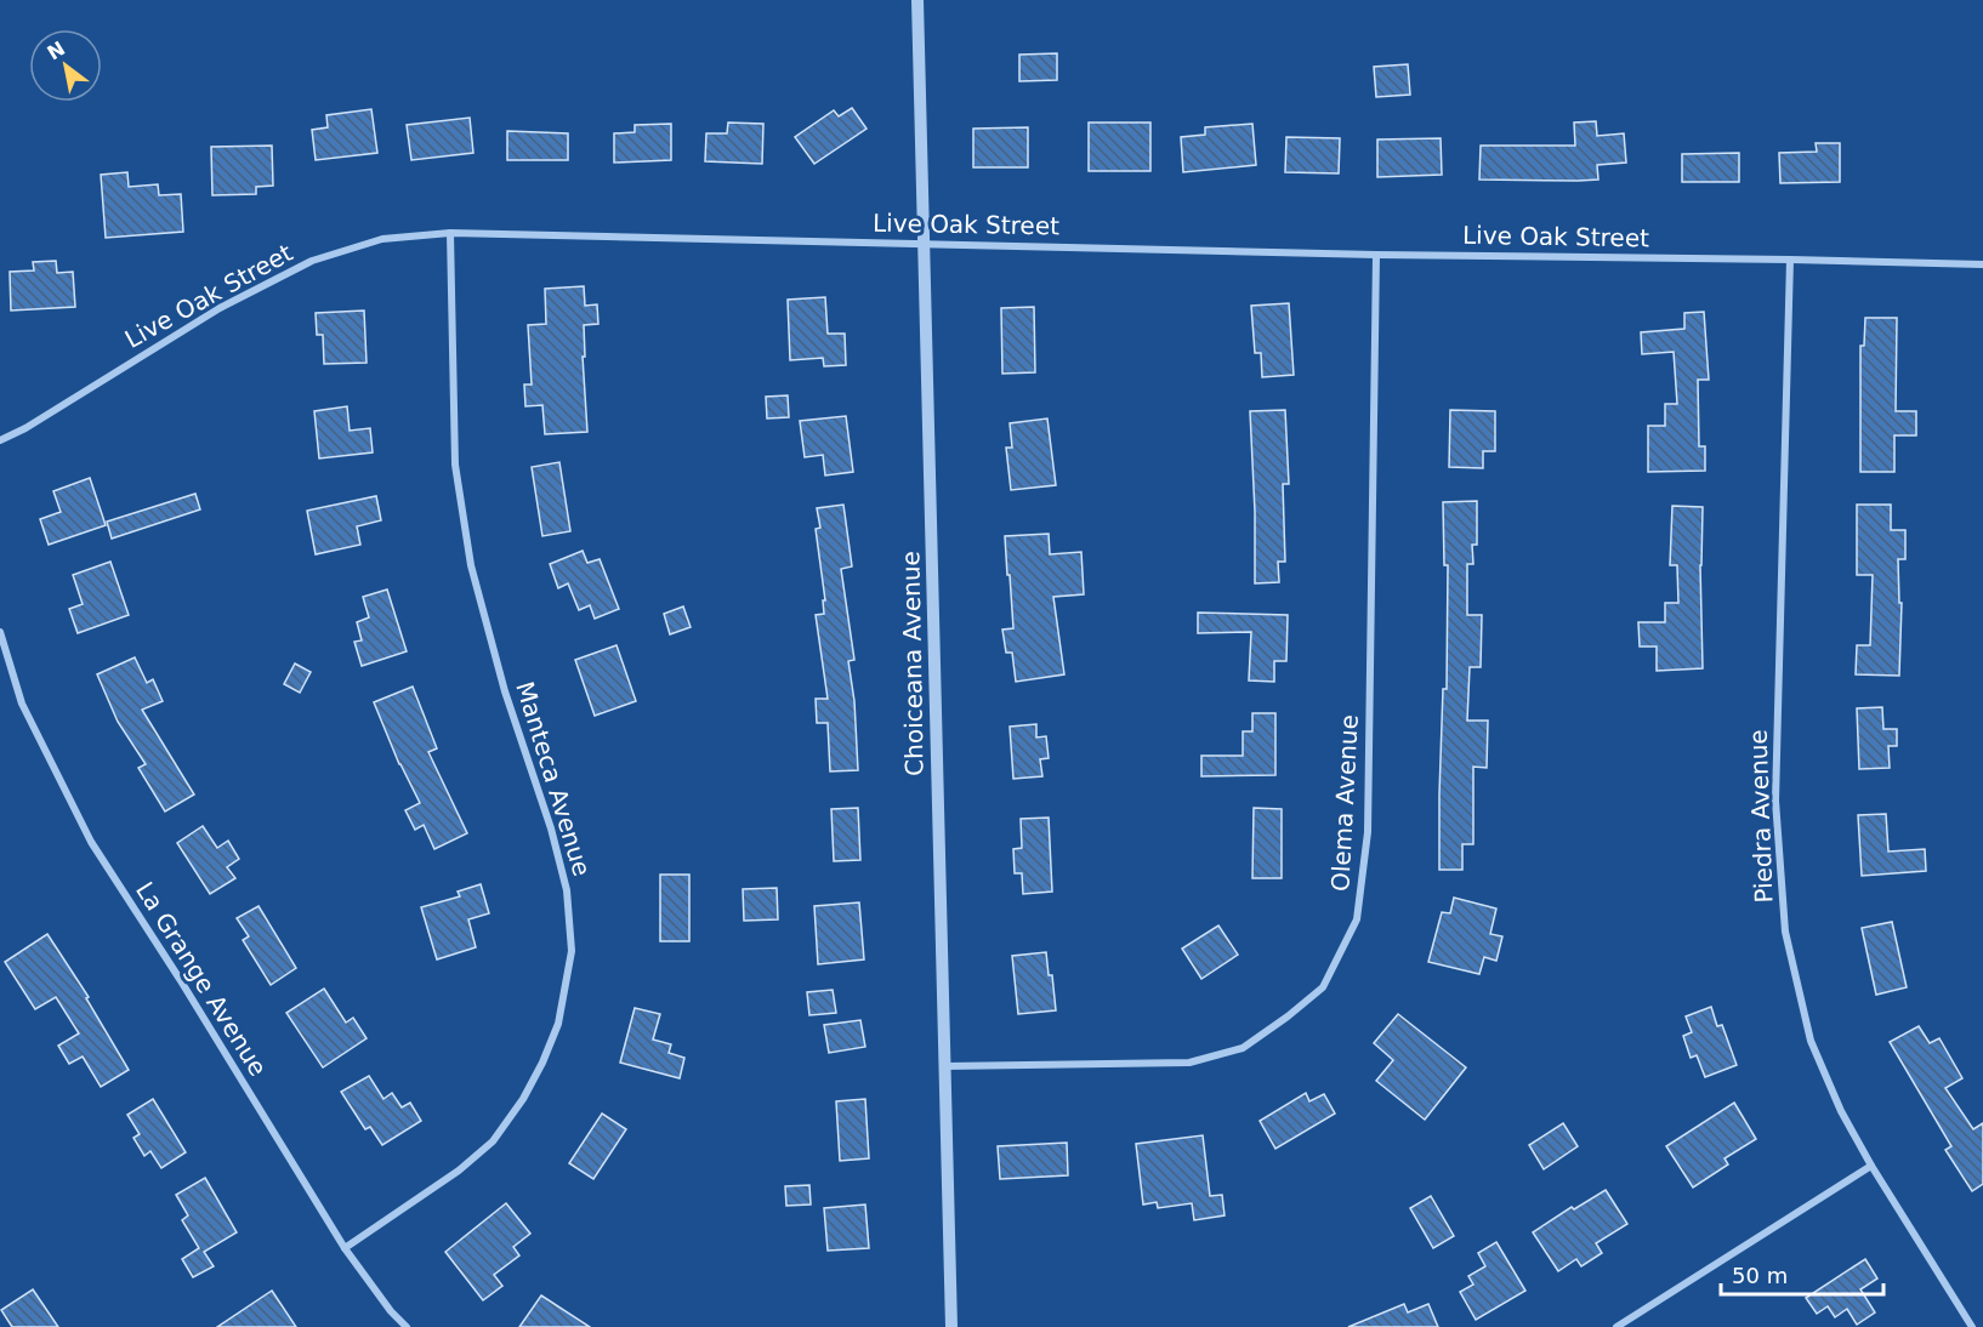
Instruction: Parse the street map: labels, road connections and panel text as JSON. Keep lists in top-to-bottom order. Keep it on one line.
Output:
{"streets":{"street":["Live Oak Street","Choiceana Avenue","Manteca Avenue","Olema Avenue","Piedra Avenue","La Grange Avenue"]},"crossings":[["Live Oak Street","Choiceana Avenue"],["Live Oak Street","Manteca Avenue"],["Live Oak Street","Olema Avenue"],["Live Oak Street","Piedra Avenue"],["Choiceana Avenue","Olema Avenue"],["Manteca Avenue","La Grange Avenue"]],"scale_bar":"50 m","north":"top left"}
